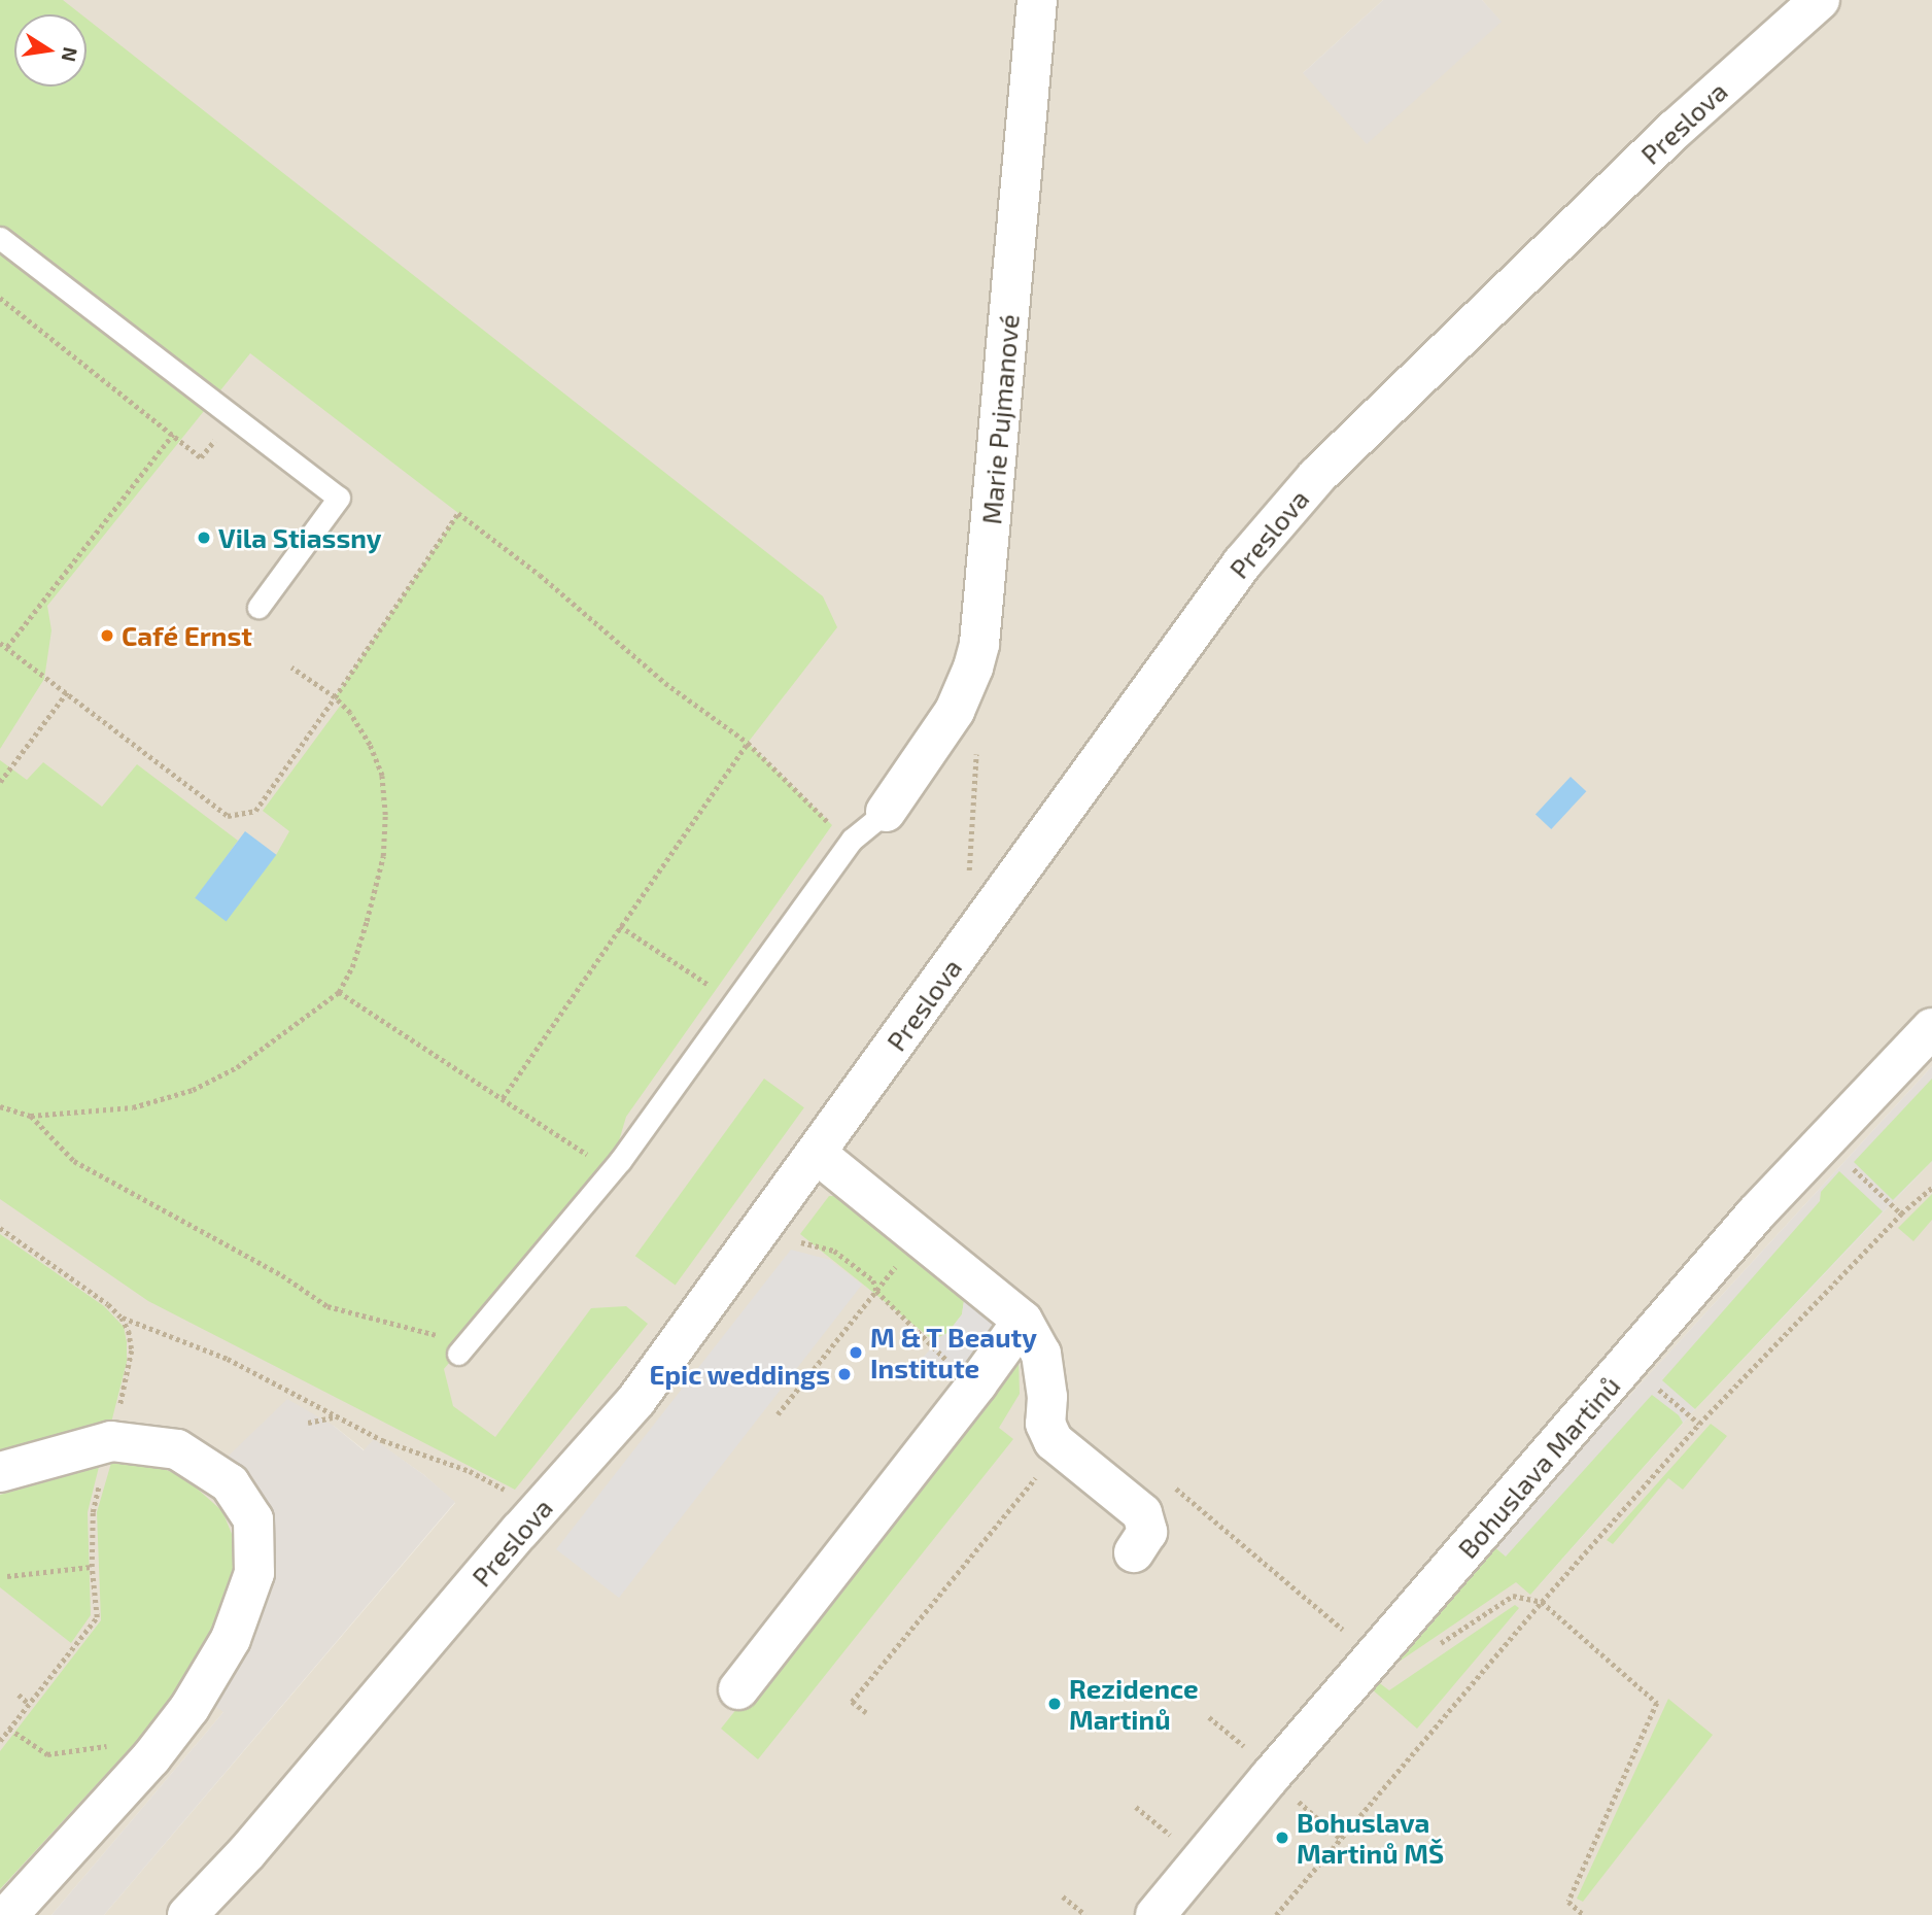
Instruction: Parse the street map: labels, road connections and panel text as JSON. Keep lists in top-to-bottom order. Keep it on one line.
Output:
{"streets":{"street":["Preslova","Marie Pujmanové","Bohuslava Martinů"]},"places":["Vila Stiassny","Café Ernst","M & T Beauty Institute","Epic weddings","Rezidence Martinů","Bohuslava Martinů MŠ"],"north":"right"}
